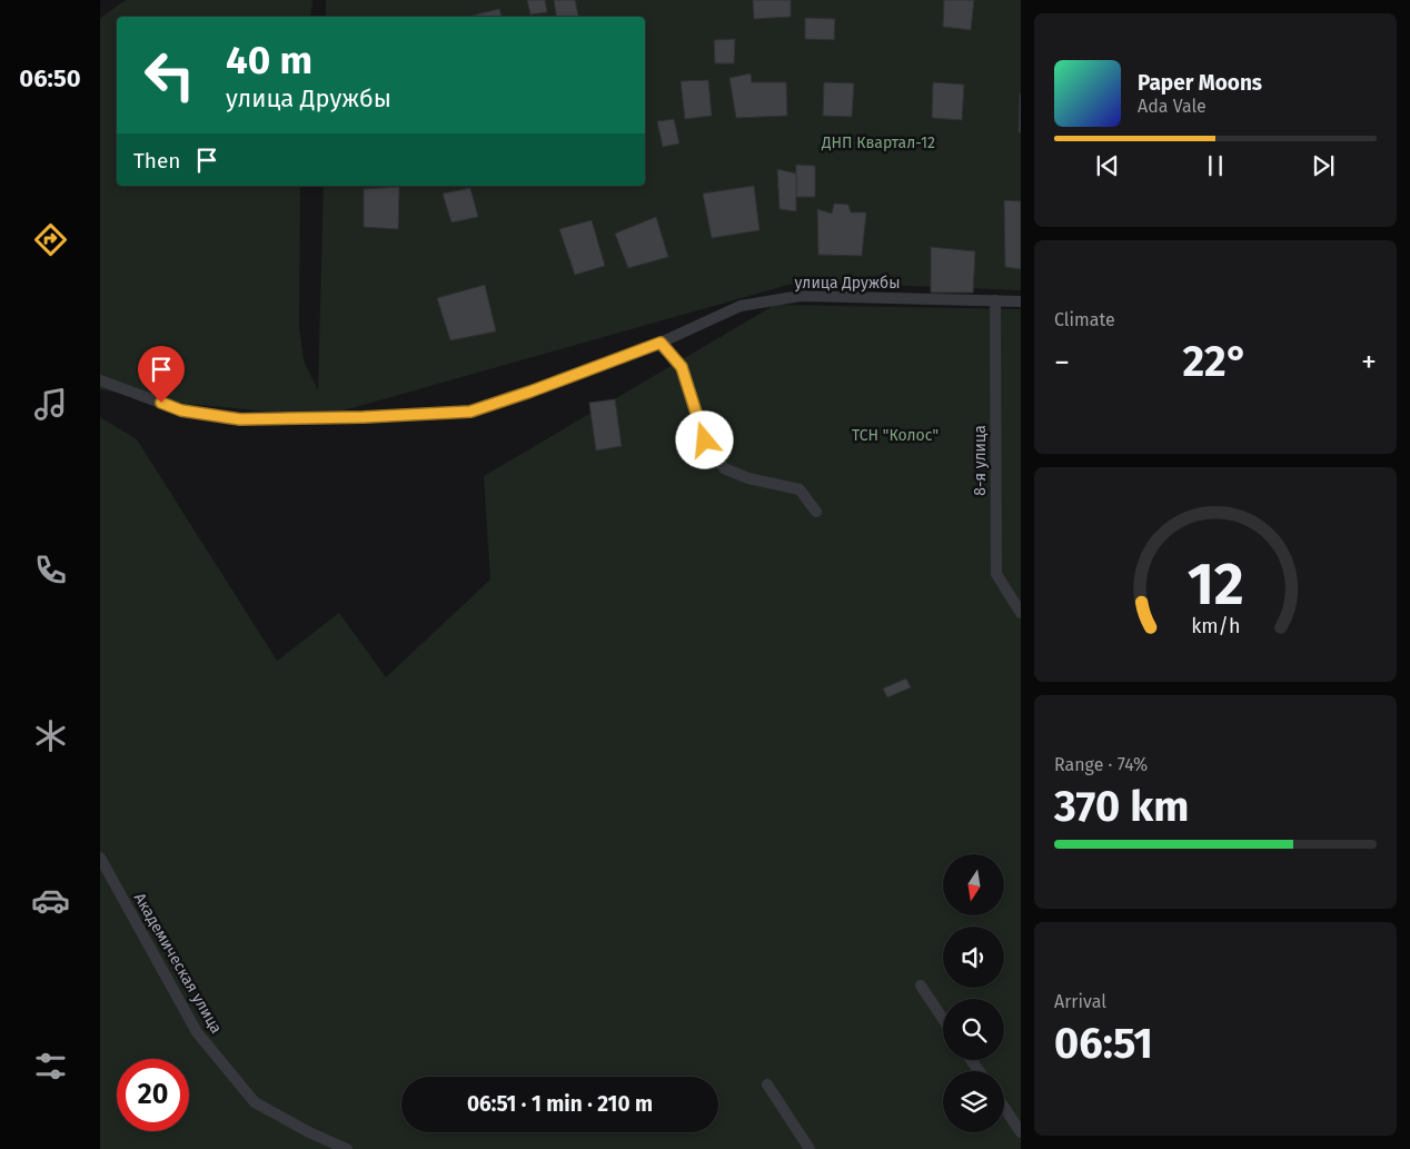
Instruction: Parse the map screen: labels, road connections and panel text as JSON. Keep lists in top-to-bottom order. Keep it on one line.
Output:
{"streets":{"lane":["улица Дружбы","8-я улица","Академическая улица"]},"crossings":[["улица Дружбы","8-я улица"]],"parks":["ДНП Квартал-12","ТСН \"Колос\""],"north":"bottom","page":{"tabs":"06:50","turn":["40 m","улица Дружбы"],"song":["Paper Moons","Ada Vale"],"then":"Then","tile":["Climate",["Range · 74%","370 km"],["Arrival","06:51"]],"heat":["−","22°","+"],"limit":"20","trip":"06:51 · 1 min · 210 m","gauge":["12","km/h"]}}
